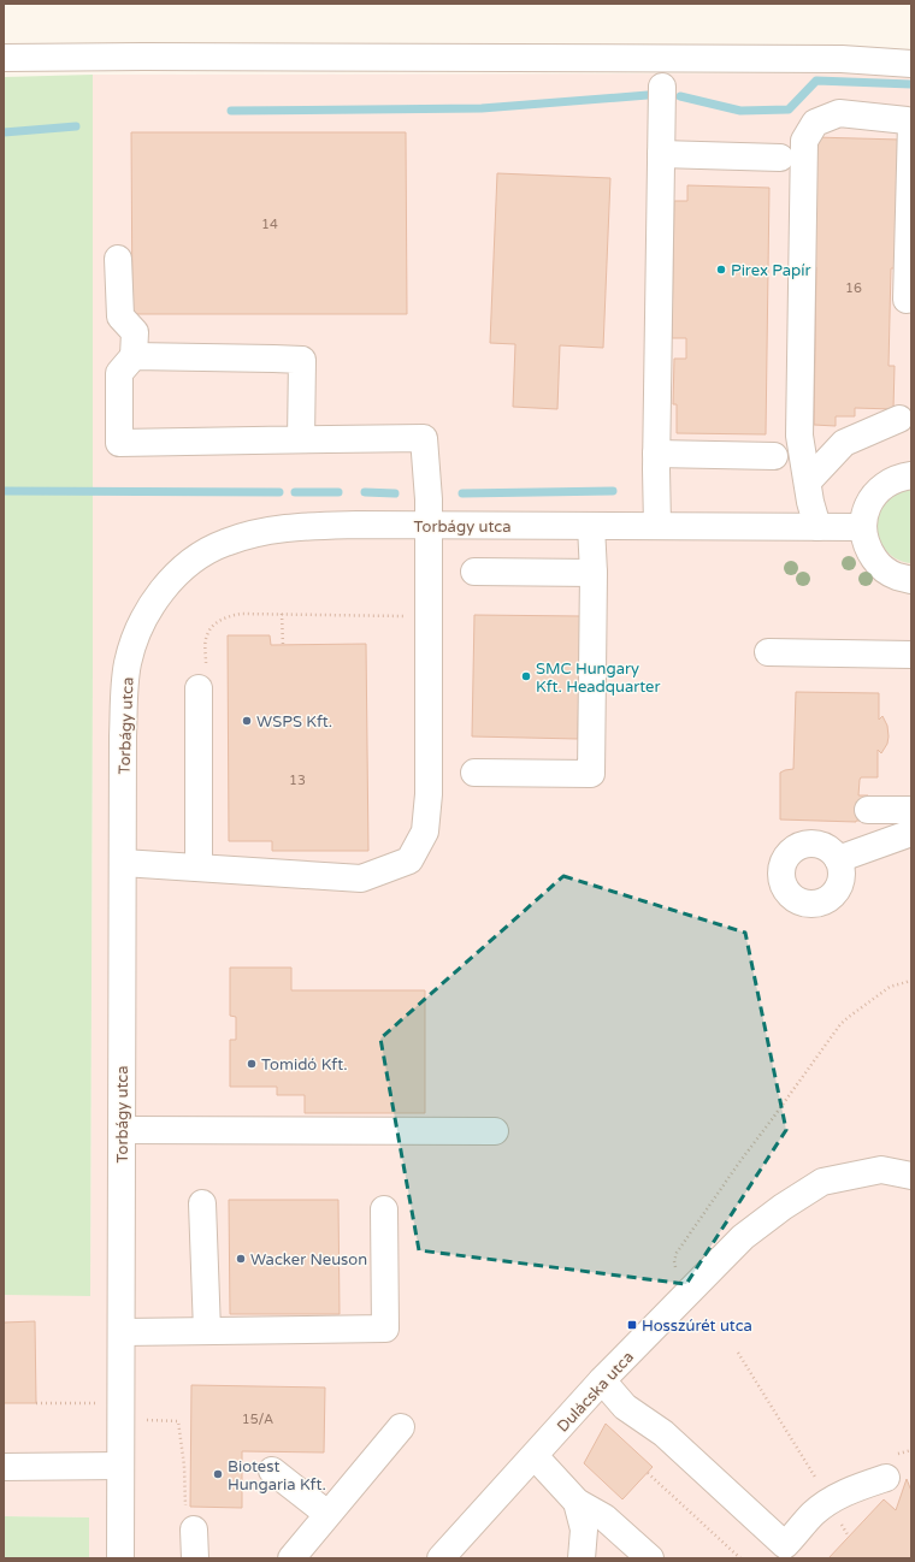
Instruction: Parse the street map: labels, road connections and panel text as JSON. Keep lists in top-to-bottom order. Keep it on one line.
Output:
{"streets":{"street":["Torbágy utca","Dulácska utca"]},"places":{"other":["Pirex Papír","SMC Hungary Kft. Headquarter","WSPS Kft.","Tomidó Kft.","Wacker Neuson","Biotest Hungaria Kft."],"transit":["Hosszúrét utca"]},"house_numbers":["14","16","13","15/A"]}
